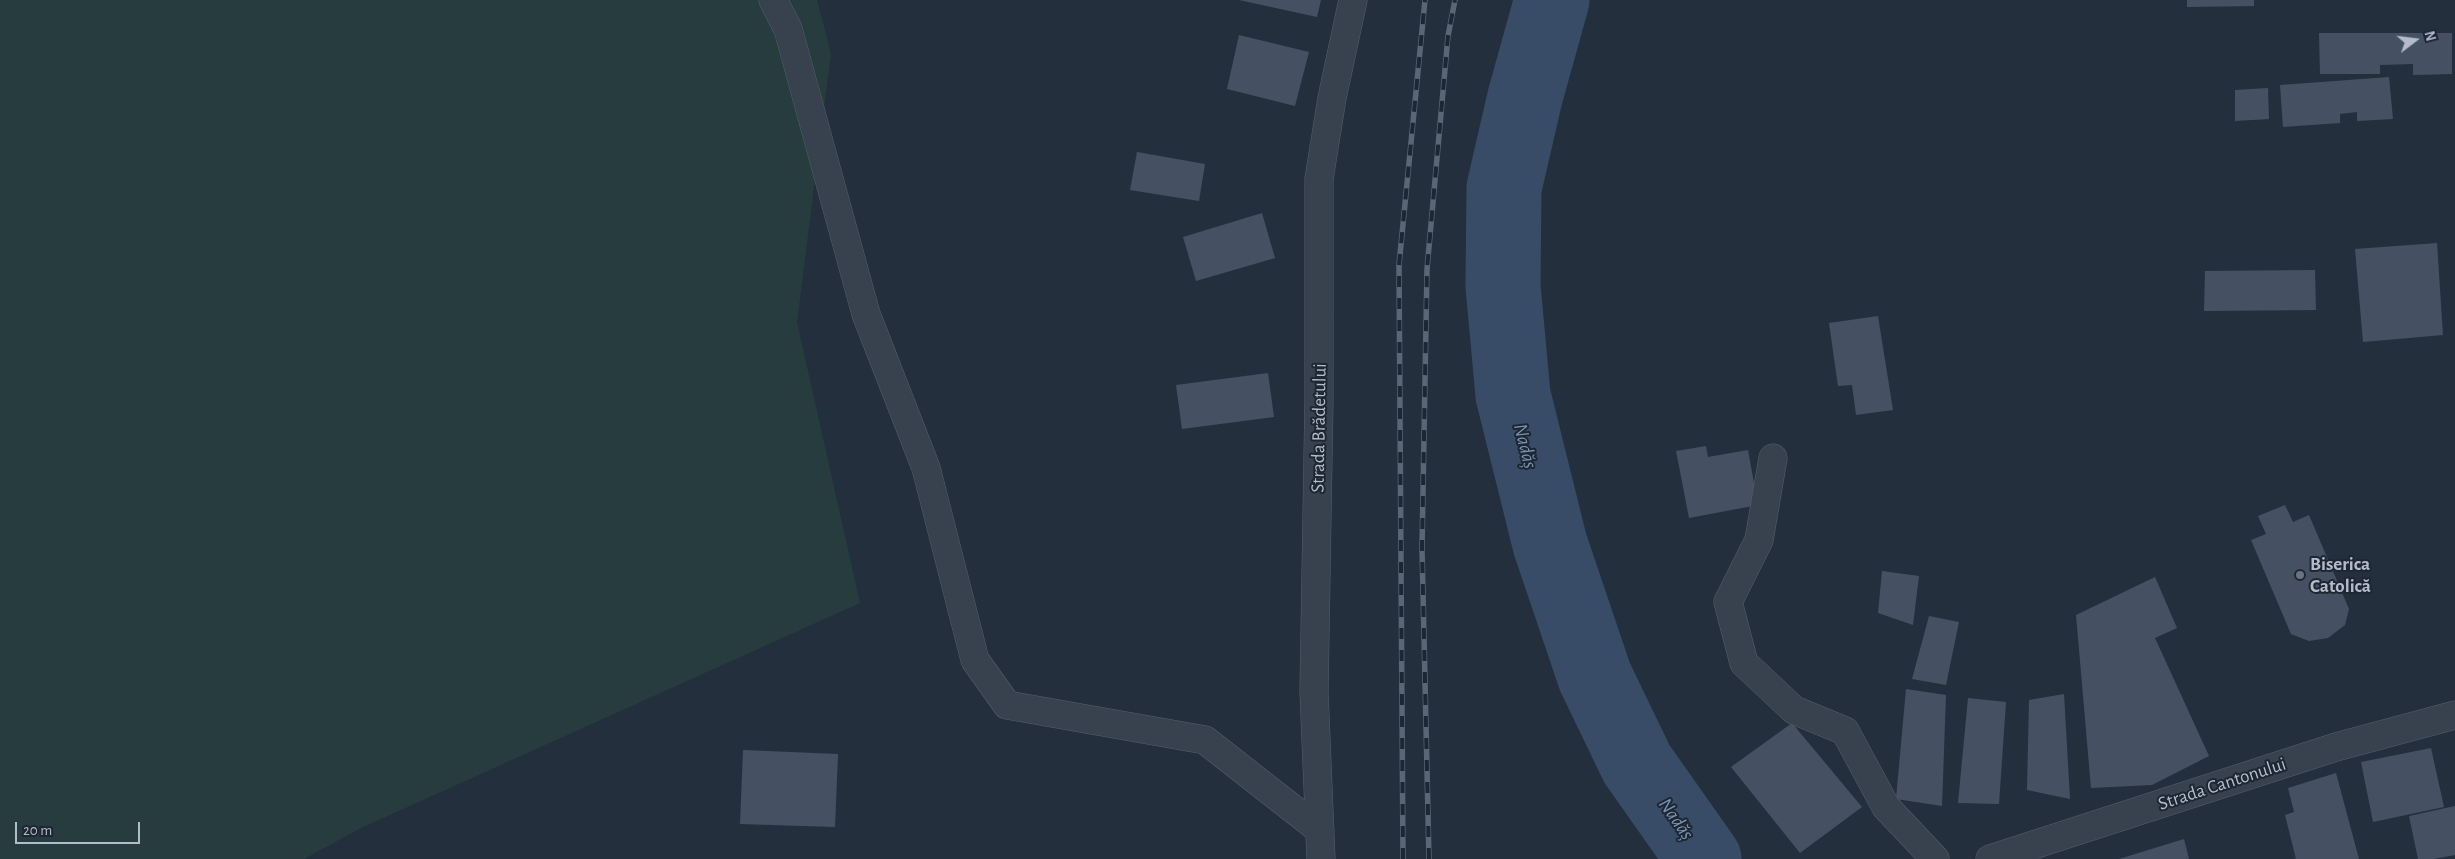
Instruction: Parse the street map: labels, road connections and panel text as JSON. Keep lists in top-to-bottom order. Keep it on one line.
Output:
{"streets":{"street":["Strada Brădetului","Strada Cantonului"]},"water":["Nadăș"],"places":["Biserica Catolică"],"scale_bar":"20 m","north":"right"}
